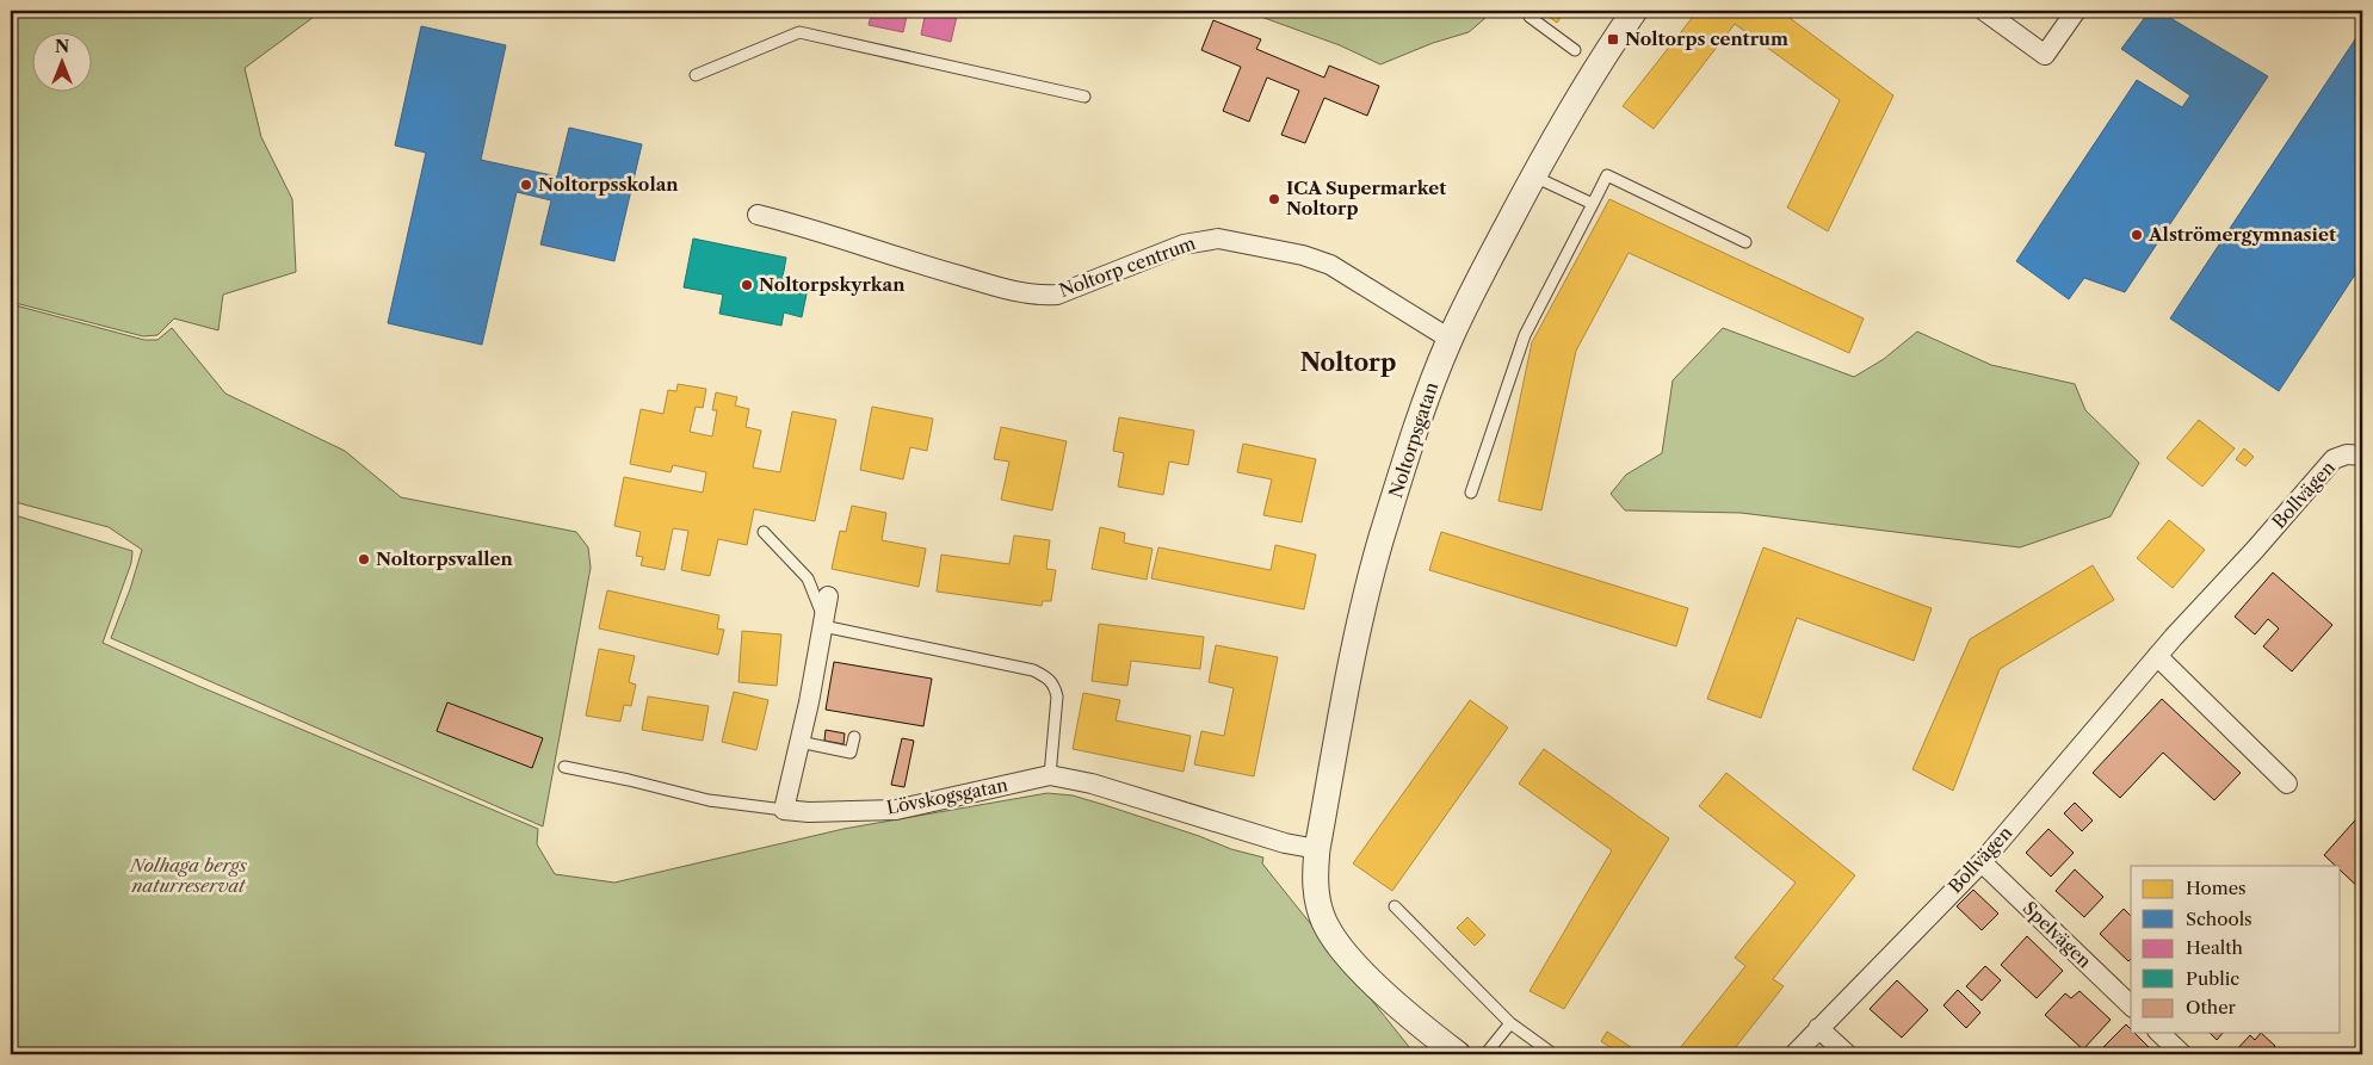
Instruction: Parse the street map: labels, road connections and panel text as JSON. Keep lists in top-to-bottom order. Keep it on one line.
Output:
{"streets":{"street":["Noltorp centrum","Noltorpsgatan","Bollvägen","Lövskogsgatan","Spelvägen"]},"crossings":[["Noltorp centrum","Noltorpsgatan"],["Noltorpsgatan","Lövskogsgatan"],["Bollvägen","Spelvägen"]],"districts":["Noltorp"],"parks":["Nolhaga bergs naturreservat"],"places":{"transit":["Noltorps centrum"],"other":["Noltorpsskolan","ICA Supermarket Noltorp","Alströmergymnasiet","Noltorpskyrkan","Noltorpsvallen"]},"legend":["Homes","Schools","Health","Public","Other"],"north":"top"}
